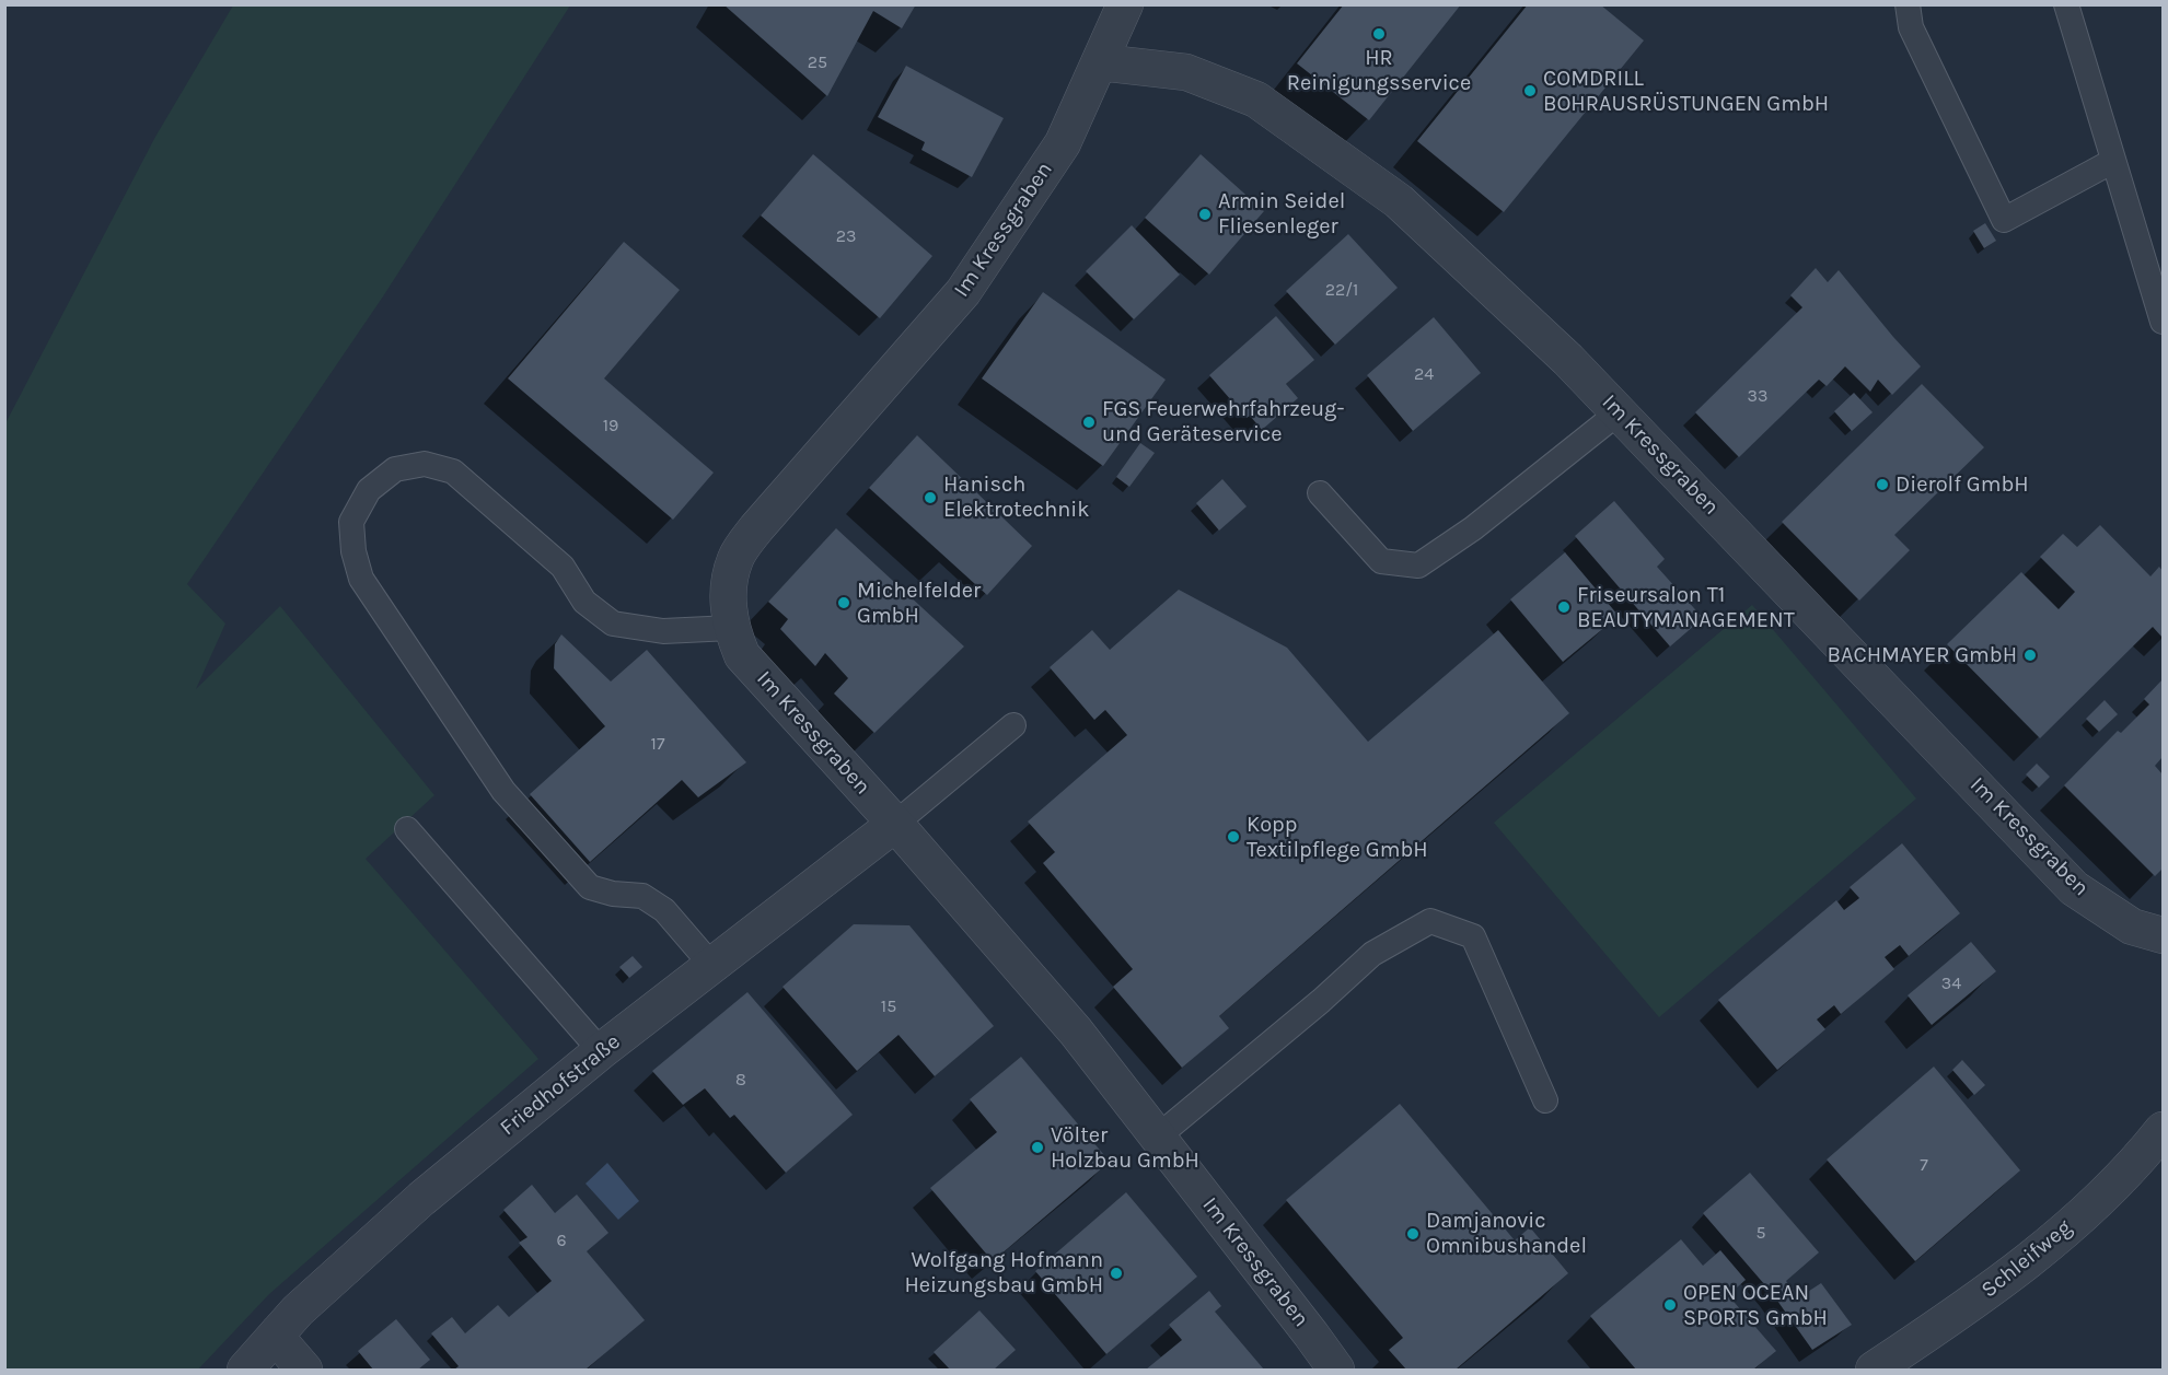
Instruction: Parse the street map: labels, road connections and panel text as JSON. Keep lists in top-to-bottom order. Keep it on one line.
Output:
{"streets":{"street":["Im Kressgraben","Friedhofstraße","Schleifweg"]},"crossings":[["Im Kressgraben","Friedhofstraße"]],"places":["HR Reinigungsservice","COMDRILL BOHRAUSRÜSTUNGEN GmbH","Armin Seidel Fliesenleger","FGS Feuerwehrfahrzeug- und Geräteservice","Dierolf GmbH","Hanisch Elektrotechnik","Michelfelder GmbH","Friseursalon T1 BEAUTYMANAGEMENT","BACHMAYER GmbH","Kopp Textilpflege GmbH","Völter Holzbau GmbH","Damjanovic Omnibushandel","Wolfgang Hofmann Heizungsbau GmbH","OPEN OCEAN SPORTS GmbH"],"house_numbers":["25","23","22/1","24","33","19","17","34","15","8","7","5","6"]}
